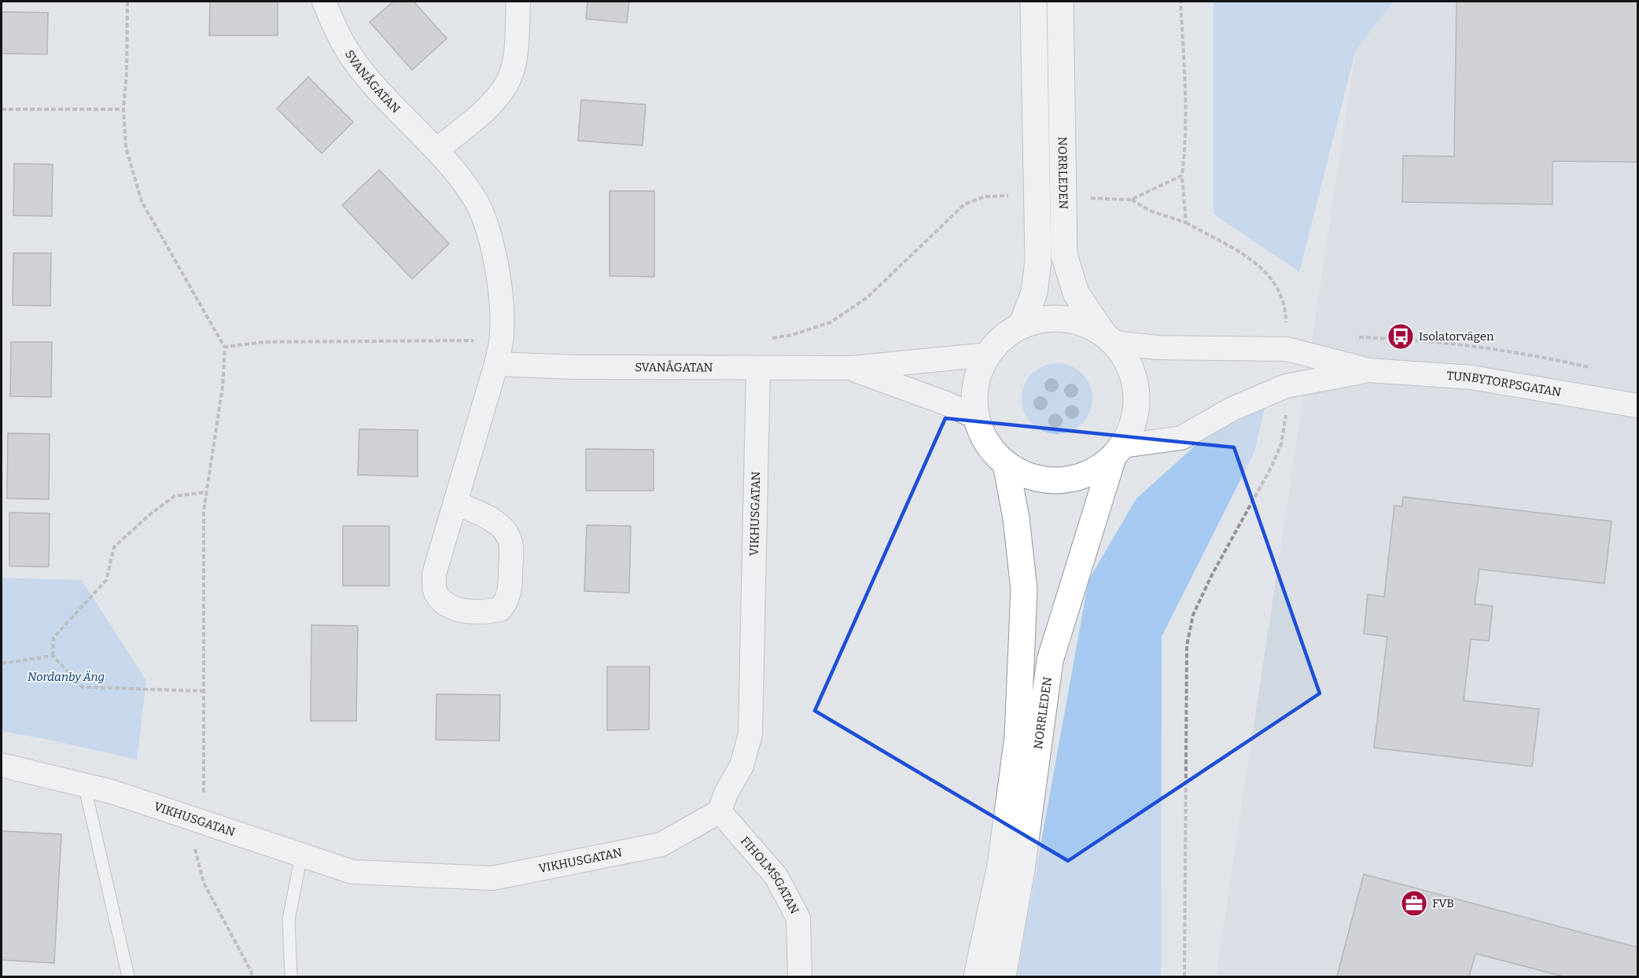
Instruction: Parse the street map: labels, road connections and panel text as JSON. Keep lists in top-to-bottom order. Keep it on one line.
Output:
{"streets":{"main road":["NORRLEDEN"],"street":["SVANÅGATAN","TUNBYTORPSGATAN","VIKHUSGATAN","FIHOLMSGATAN"]},"crossings":[["SVANÅGATAN","NORRLEDEN"],["SVANÅGATAN","TUNBYTORPSGATAN"],["SVANÅGATAN","VIKHUSGATAN"],["NORRLEDEN","TUNBYTORPSGATAN"],["VIKHUSGATAN","FIHOLMSGATAN"]],"parks":["Nordanby Äng"],"places":{"bus stop":["Isolatorvägen"],"office":["FVB"]}}
